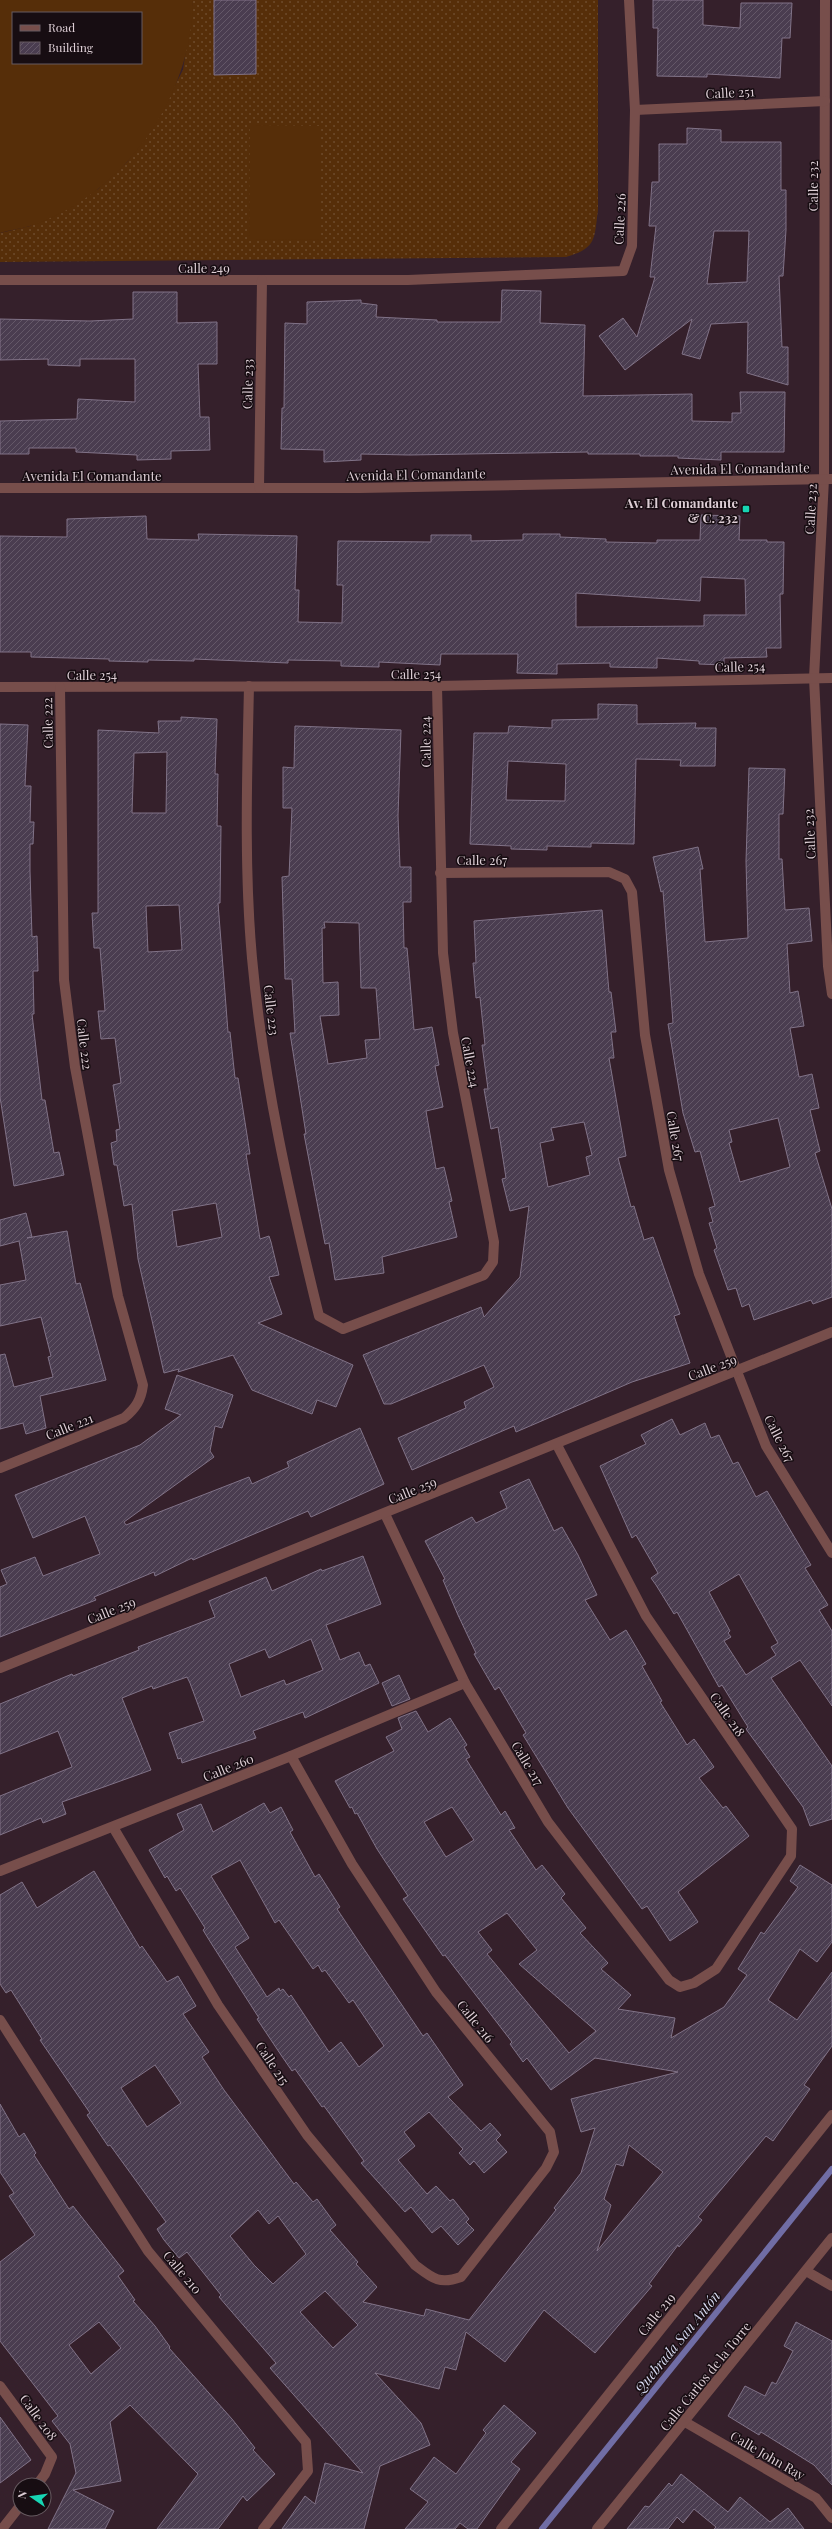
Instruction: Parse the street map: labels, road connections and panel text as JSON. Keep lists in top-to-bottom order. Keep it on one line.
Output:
{"streets":{"street":["Calle 251","Calle 232","Calle 226","Calle 249","Calle 233","Avenida El Comandante","Calle 254","Calle 222","Calle 224","Calle 267","Calle 223","Calle 259","Calle 221","Calle 218","Calle 217","Calle 260","Calle 216","Calle 215","Calle 210","Calle 219","Calle Carlos de la Torre","Calle 208","Calle John Ray"]},"crossings":[["Calle 251","Calle 232"],["Calle 251","Calle 226"],["Calle 232","Avenida El Comandante"],["Calle 232","Calle 254"],["Calle 226","Calle 249"],["Calle 249","Calle 233"],["Calle 233","Avenida El Comandante"],["Calle 254","Calle 222"],["Calle 254","Calle 224"],["Calle 254","Calle 223"],["Calle 222","Calle 221"],["Calle 224","Calle 267"],["Calle 224","Calle 223"],["Calle 267","Calle 259"],["Calle 259","Calle 218"],["Calle 259","Calle 217"],["Calle 218","Calle 217"],["Calle 217","Calle 260"],["Calle 260","Calle 216"],["Calle 260","Calle 215"],["Calle 216","Calle 215"],["Calle Carlos de la Torre","Calle John Ray"]],"water":["Quebrada San Antón"],"places":{"transit":["Av. El Comandante & C. 232"]},"legend":["Road","Building"],"north":"left"}
